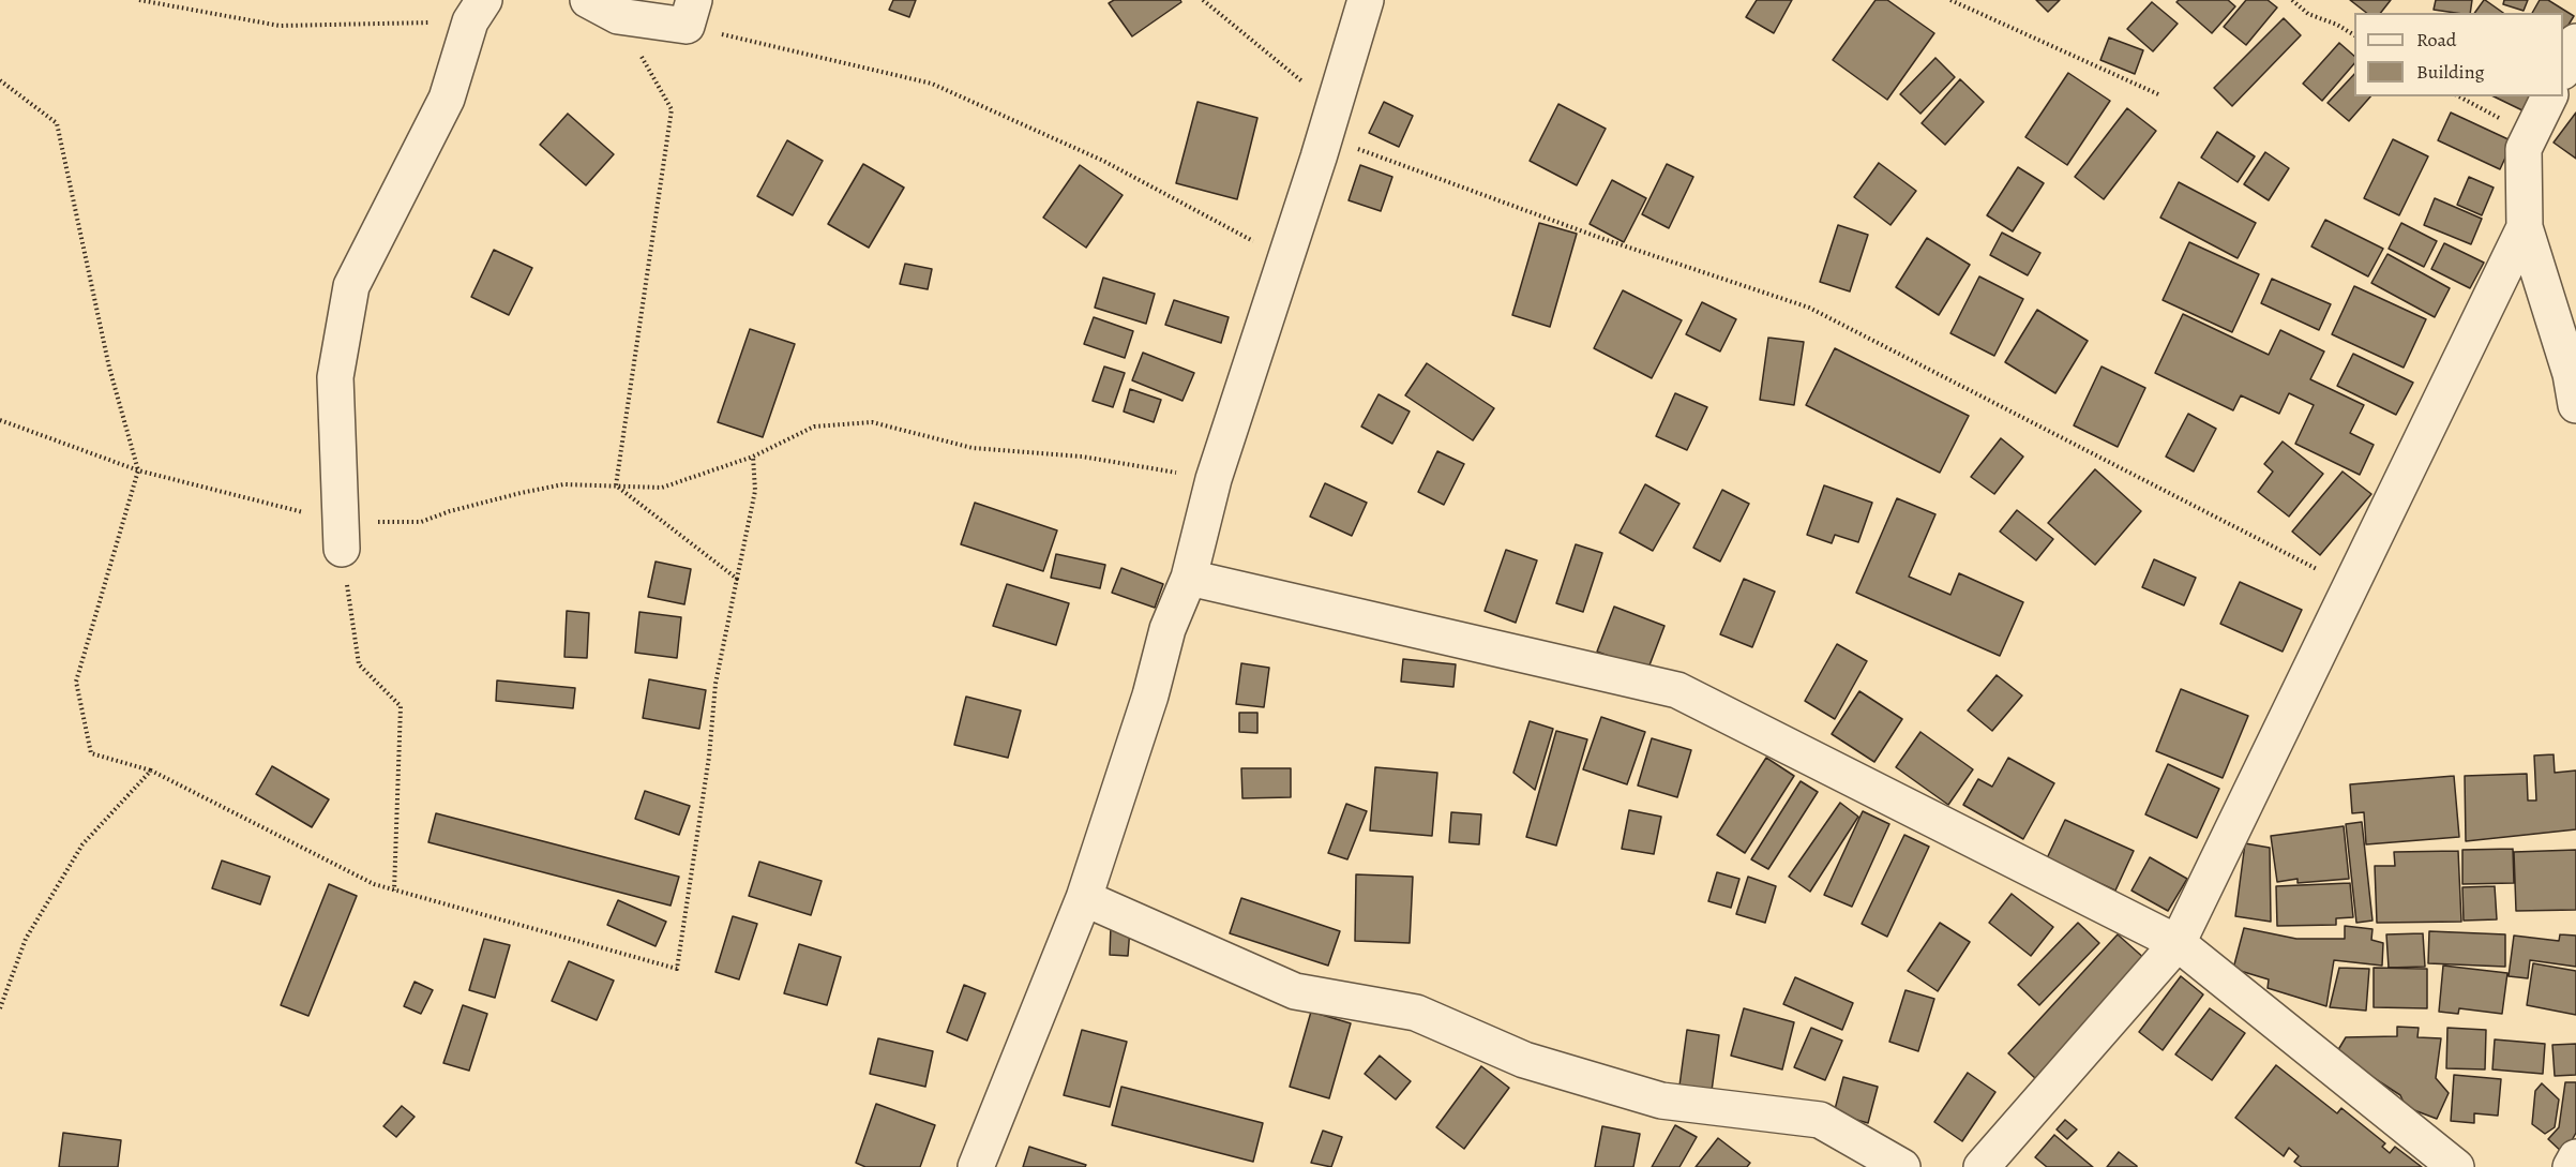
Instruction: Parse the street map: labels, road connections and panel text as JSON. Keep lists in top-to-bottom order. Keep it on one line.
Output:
{"legend":["Road","Building"]}
